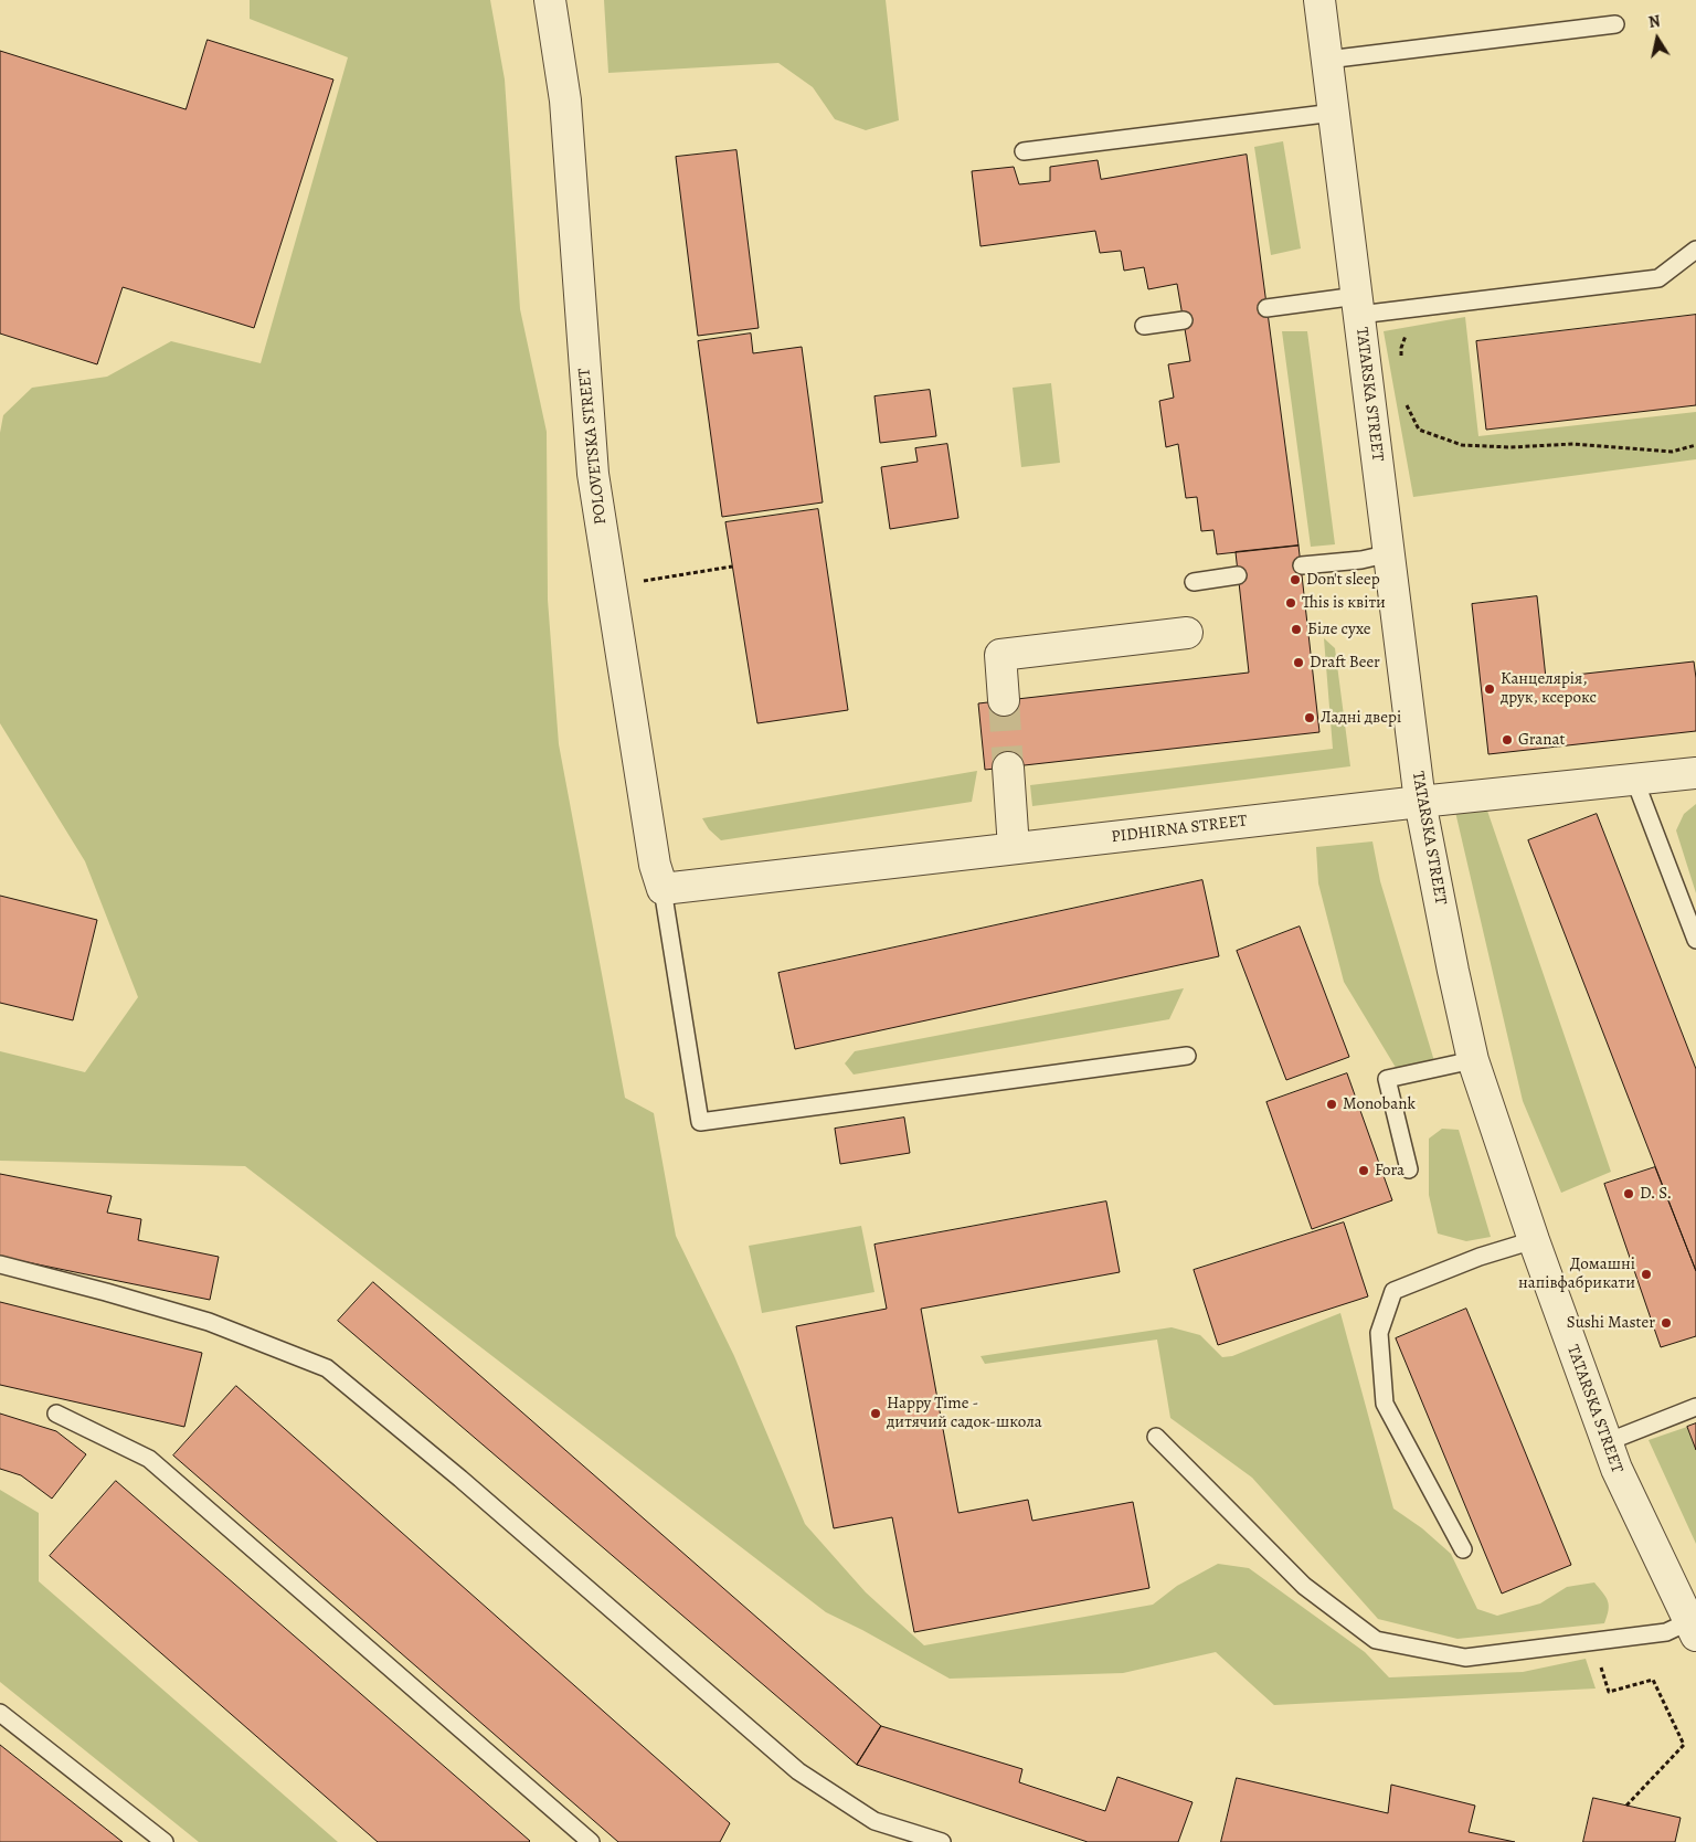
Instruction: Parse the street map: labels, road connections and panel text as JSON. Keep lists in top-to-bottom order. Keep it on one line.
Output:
{"streets":{"street":["TATARSKA STREET","POLOVETSKA STREET","PIDHIRNA STREET"]},"crossings":[["TATARSKA STREET","PIDHIRNA STREET"],["POLOVETSKA STREET","PIDHIRNA STREET"]],"places":["Don't sleep","This is квіти","Біле сухе","Draft Beer","Канцелярія, друк, ксерокс","Ладні двері","Granat","Monobank","Fora","D. S.","Домашні напівфабрикати","Sushi Master","Happy Time - дитячий садок-школа"],"north":"top"}
